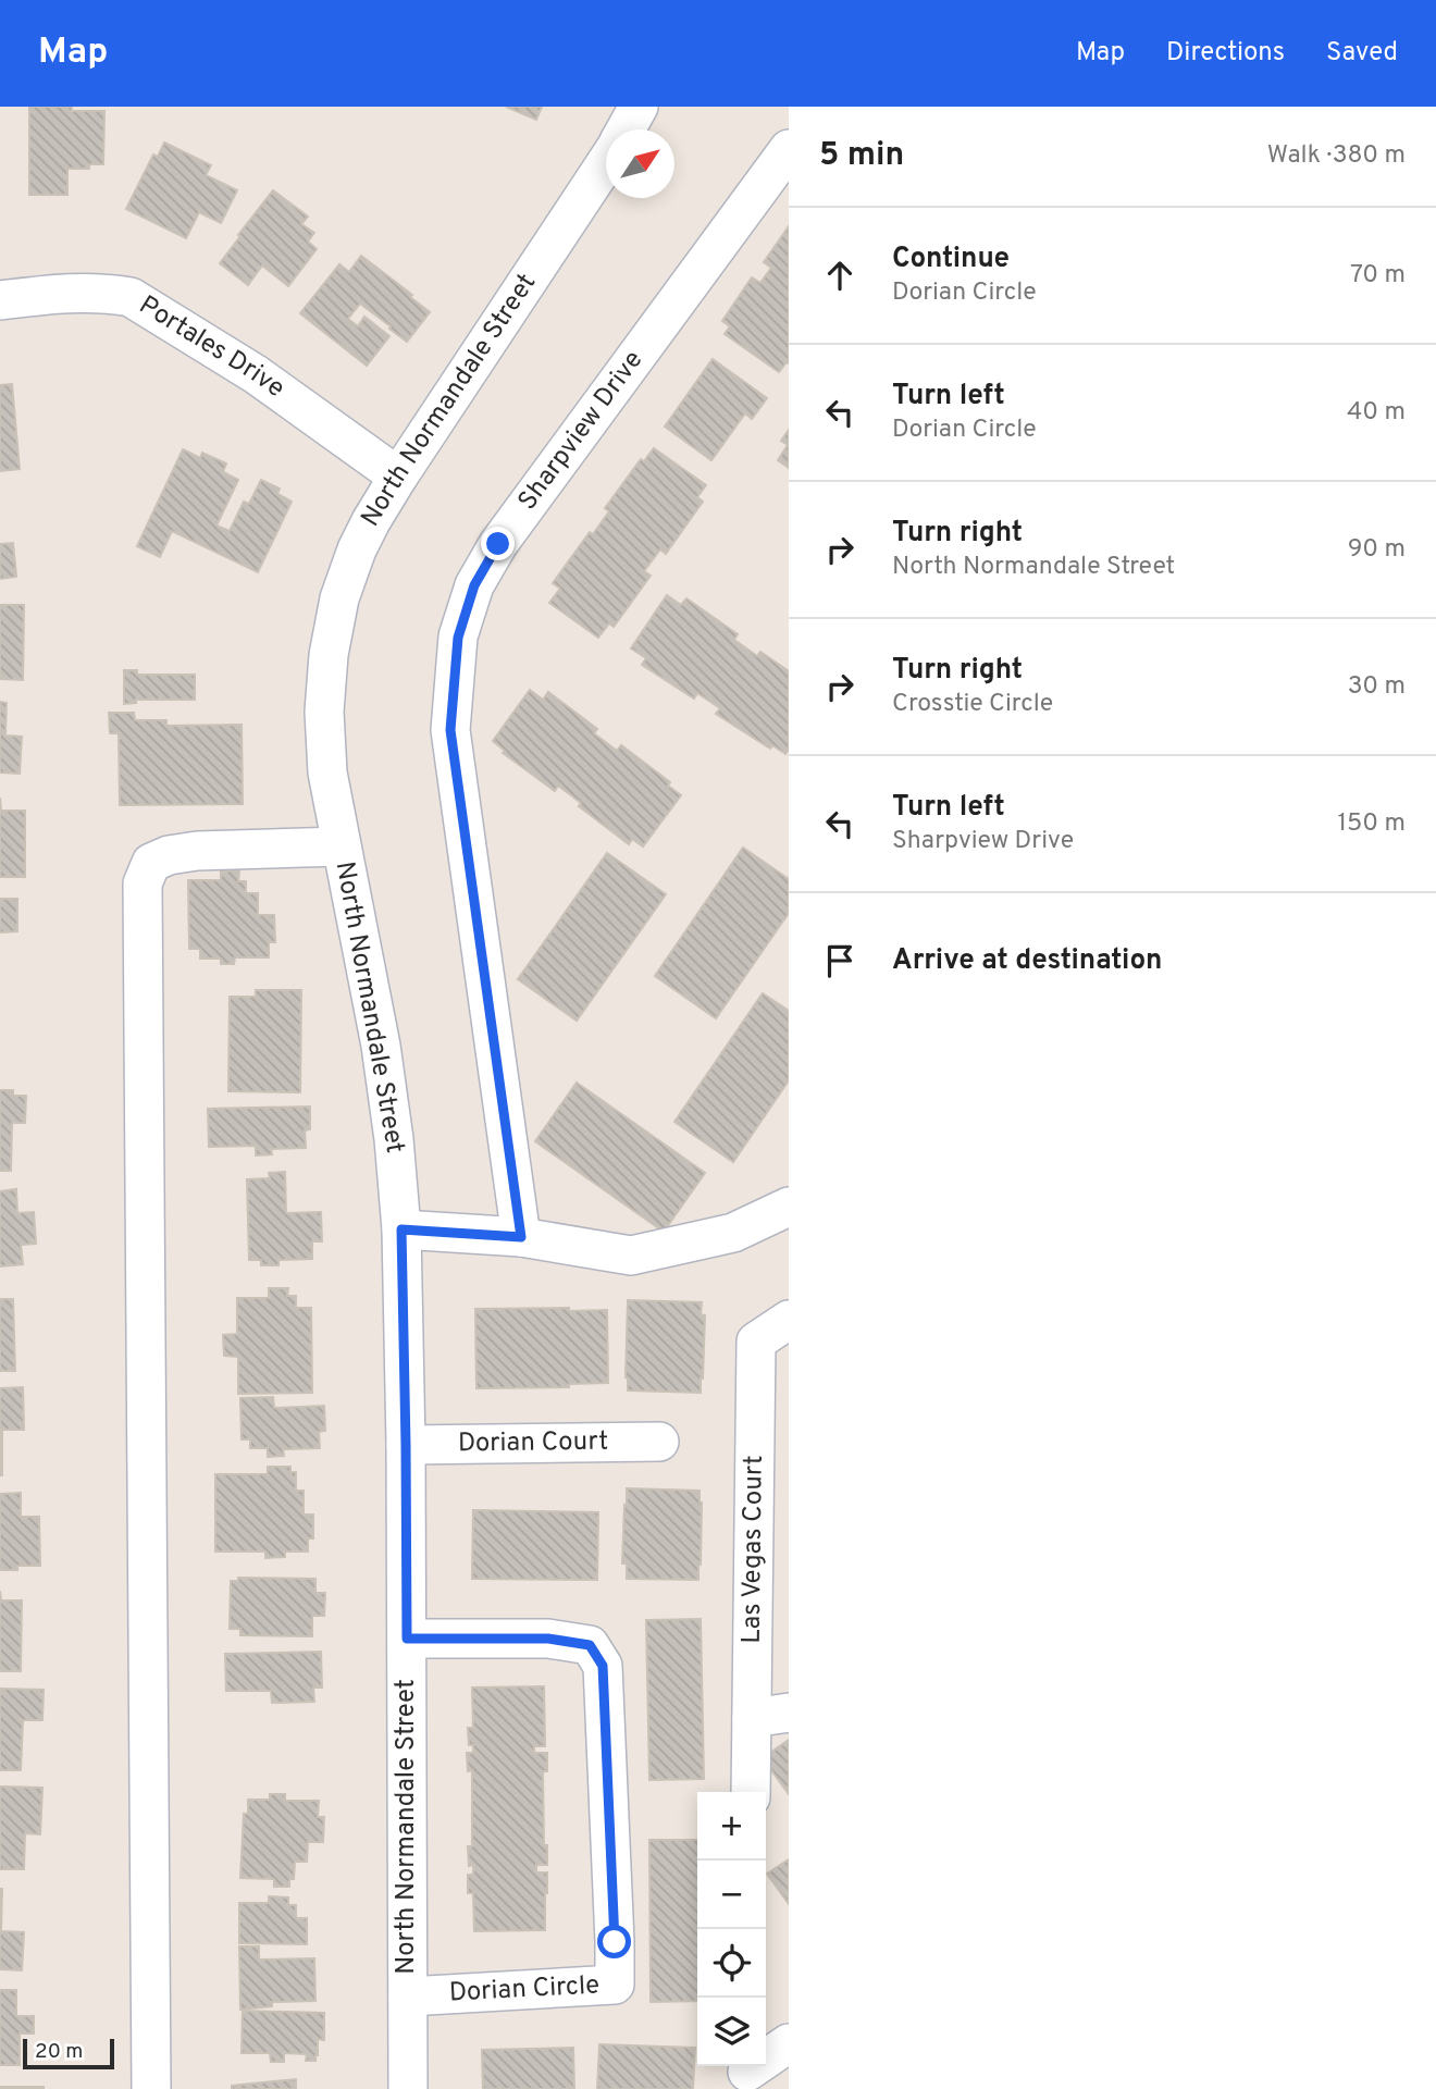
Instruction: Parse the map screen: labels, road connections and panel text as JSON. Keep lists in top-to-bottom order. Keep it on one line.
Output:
{"streets":{"street":["Portales Drive","North Normandale Street","Sharpview Drive","Dorian Court","Las Vegas Court","Dorian Circle"]},"crossings":[["Portales Drive","North Normandale Street"],["North Normandale Street","Dorian Court"],["North Normandale Street","Dorian Circle"]],"scale_bar":"20 m","north":"top right","page":{"header":"Map","nav":["Map","Directions","Saved"],"heading":["5 min","Walk · 380 m"],"list":[["Continue","Dorian Circle","70 m"],["Turn left","Dorian Circle","40 m"],["Turn right","North Normandale Street","90 m"],["Turn right","Crosstie Circle","30 m"],["Turn left","Sharpview Drive","150 m"],"Arrive at destination"],"map_buttons":["+","−"],"scale":"20 m"}}
